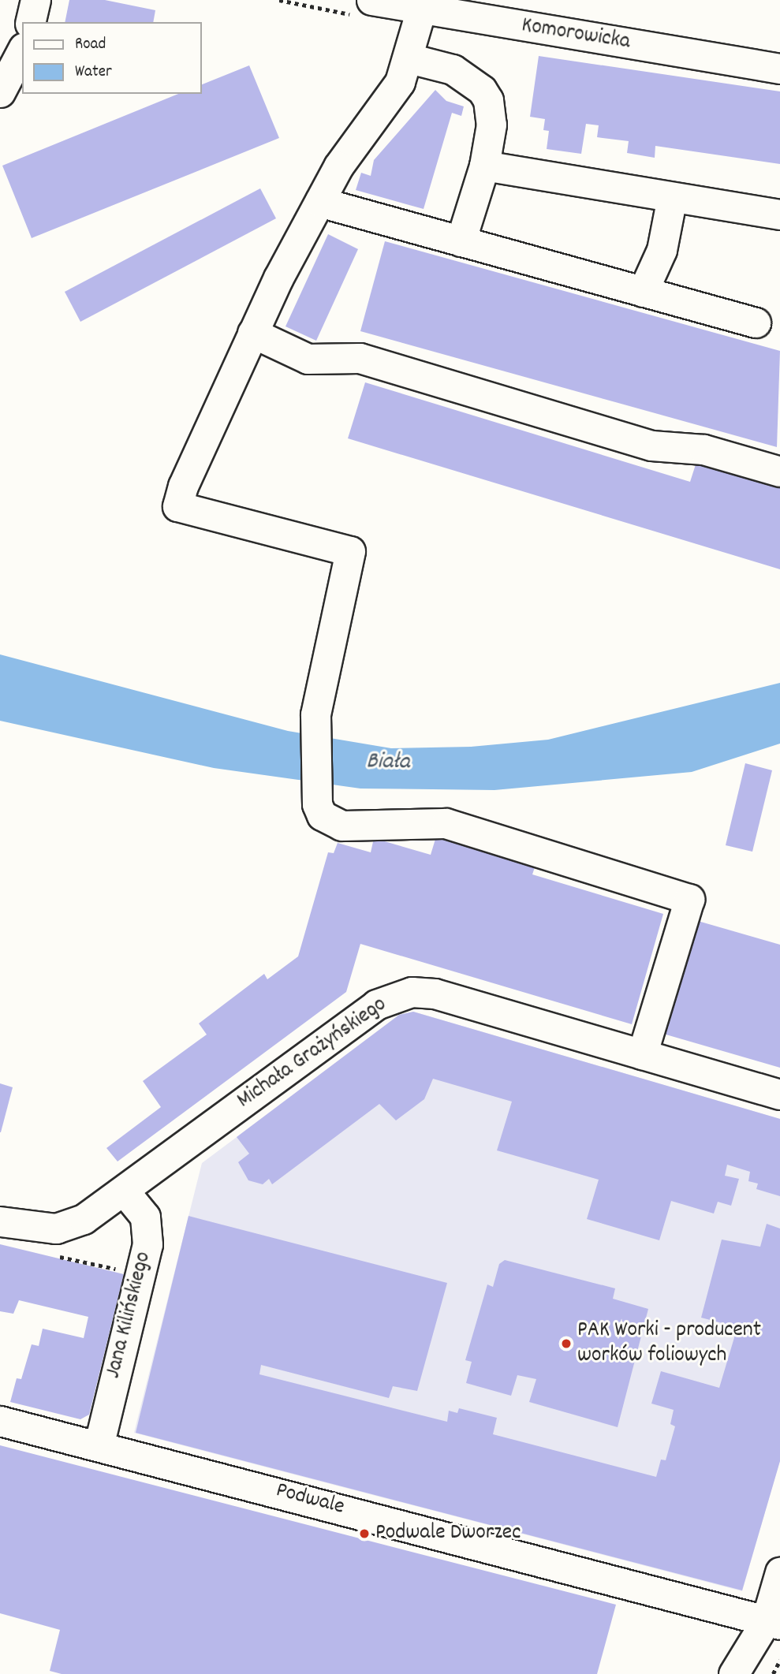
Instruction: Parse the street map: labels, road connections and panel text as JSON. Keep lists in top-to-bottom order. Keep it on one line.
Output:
{"streets":{"street":["Komorowicka","Michała Grażyńskiego","Jana Kilińskiego","Podwale"]},"crossings":[["Michała Grażyńskiego","Jana Kilińskiego"],["Jana Kilińskiego","Podwale"]],"water":["Biała"],"places":["PAK Worki - producent worków foliowych","Podwale Dworzec"],"legend":["Road","Water"]}
